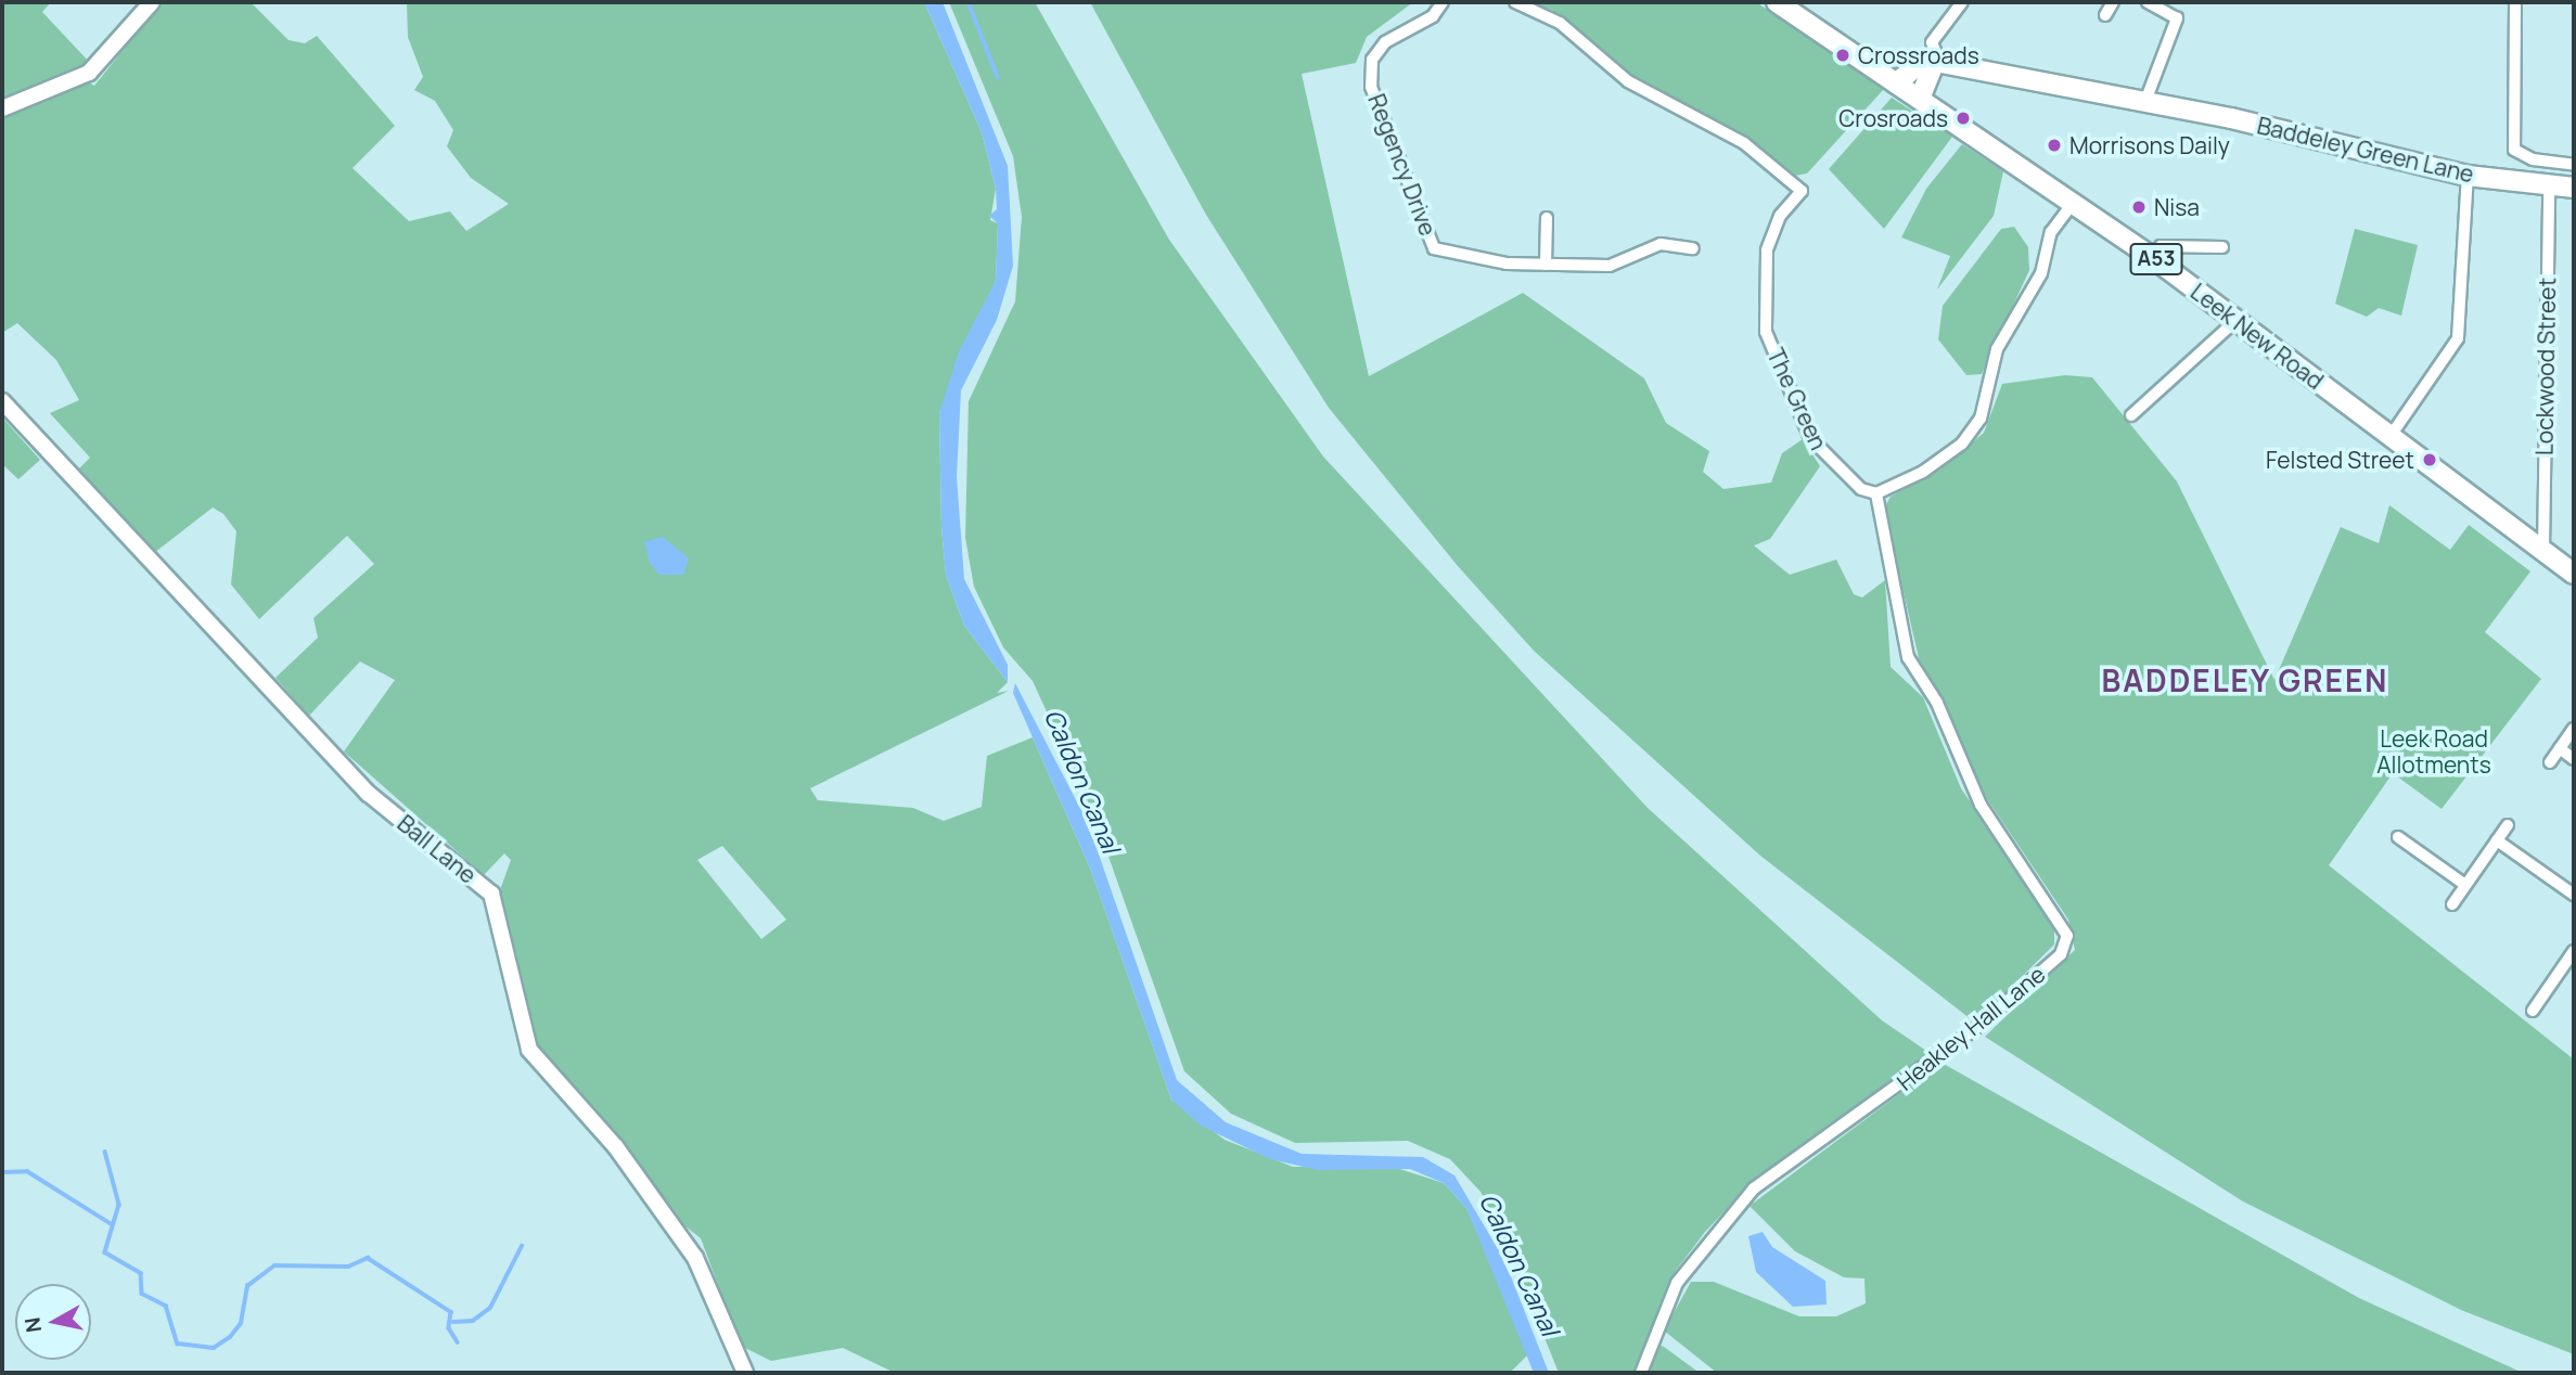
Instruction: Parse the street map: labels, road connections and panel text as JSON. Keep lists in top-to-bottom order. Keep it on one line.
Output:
{"streets":{"main road":["Baddeley Green Lane","A53","Leek New Road"],"street":["Regency Drive","Lockwood Street","The Green","Ball Lane","Heakley Hall Lane"]},"crossings":[["Baddeley Green Lane","Lockwood Street"],["A53","Leek New Road"],["Leek New Road","Lockwood Street"],["The Green","Heakley Hall Lane"]],"districts":["BADDELEY GREEN"],"water":["Caldon Canal"],"parks":["Leek Road Allotments"],"places":["Crossroads","Crosroads","Morrisons Daily","Nisa","Felsted Street"],"north":"left"}
